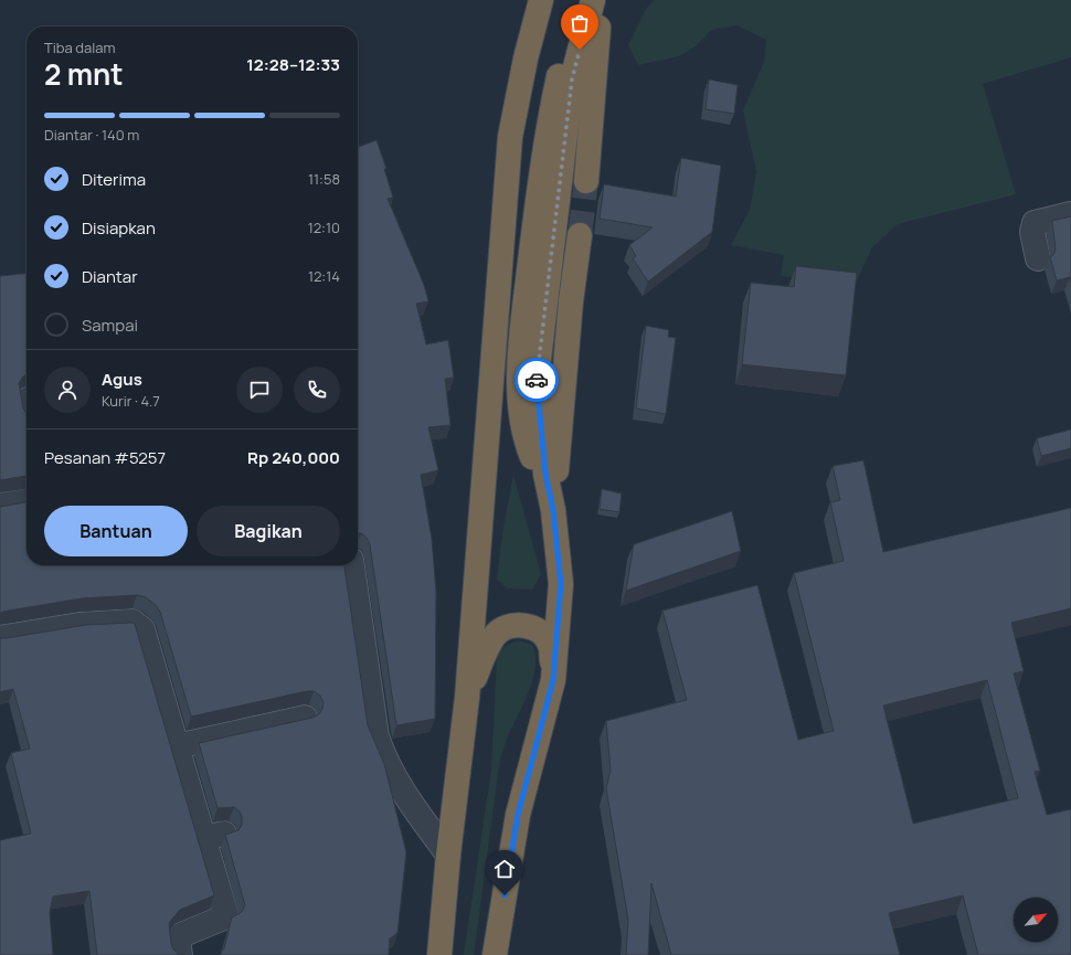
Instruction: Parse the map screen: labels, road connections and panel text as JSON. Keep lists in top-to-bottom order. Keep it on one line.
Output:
{"north":"top right","page":{"heading":["2 mnt","Tiba dalam","12:28–12:33"],"panel":["Agus","Kurir · 4.7","Pesanan #5257","Rp 240,000"],"bar":"Diantar · 140 m","list":[["Diterima","11:58"],["Disiapkan","12:10"],["Diantar","12:14"],"Sampai"],"buttons":["Bantuan","Bagikan"]}}
